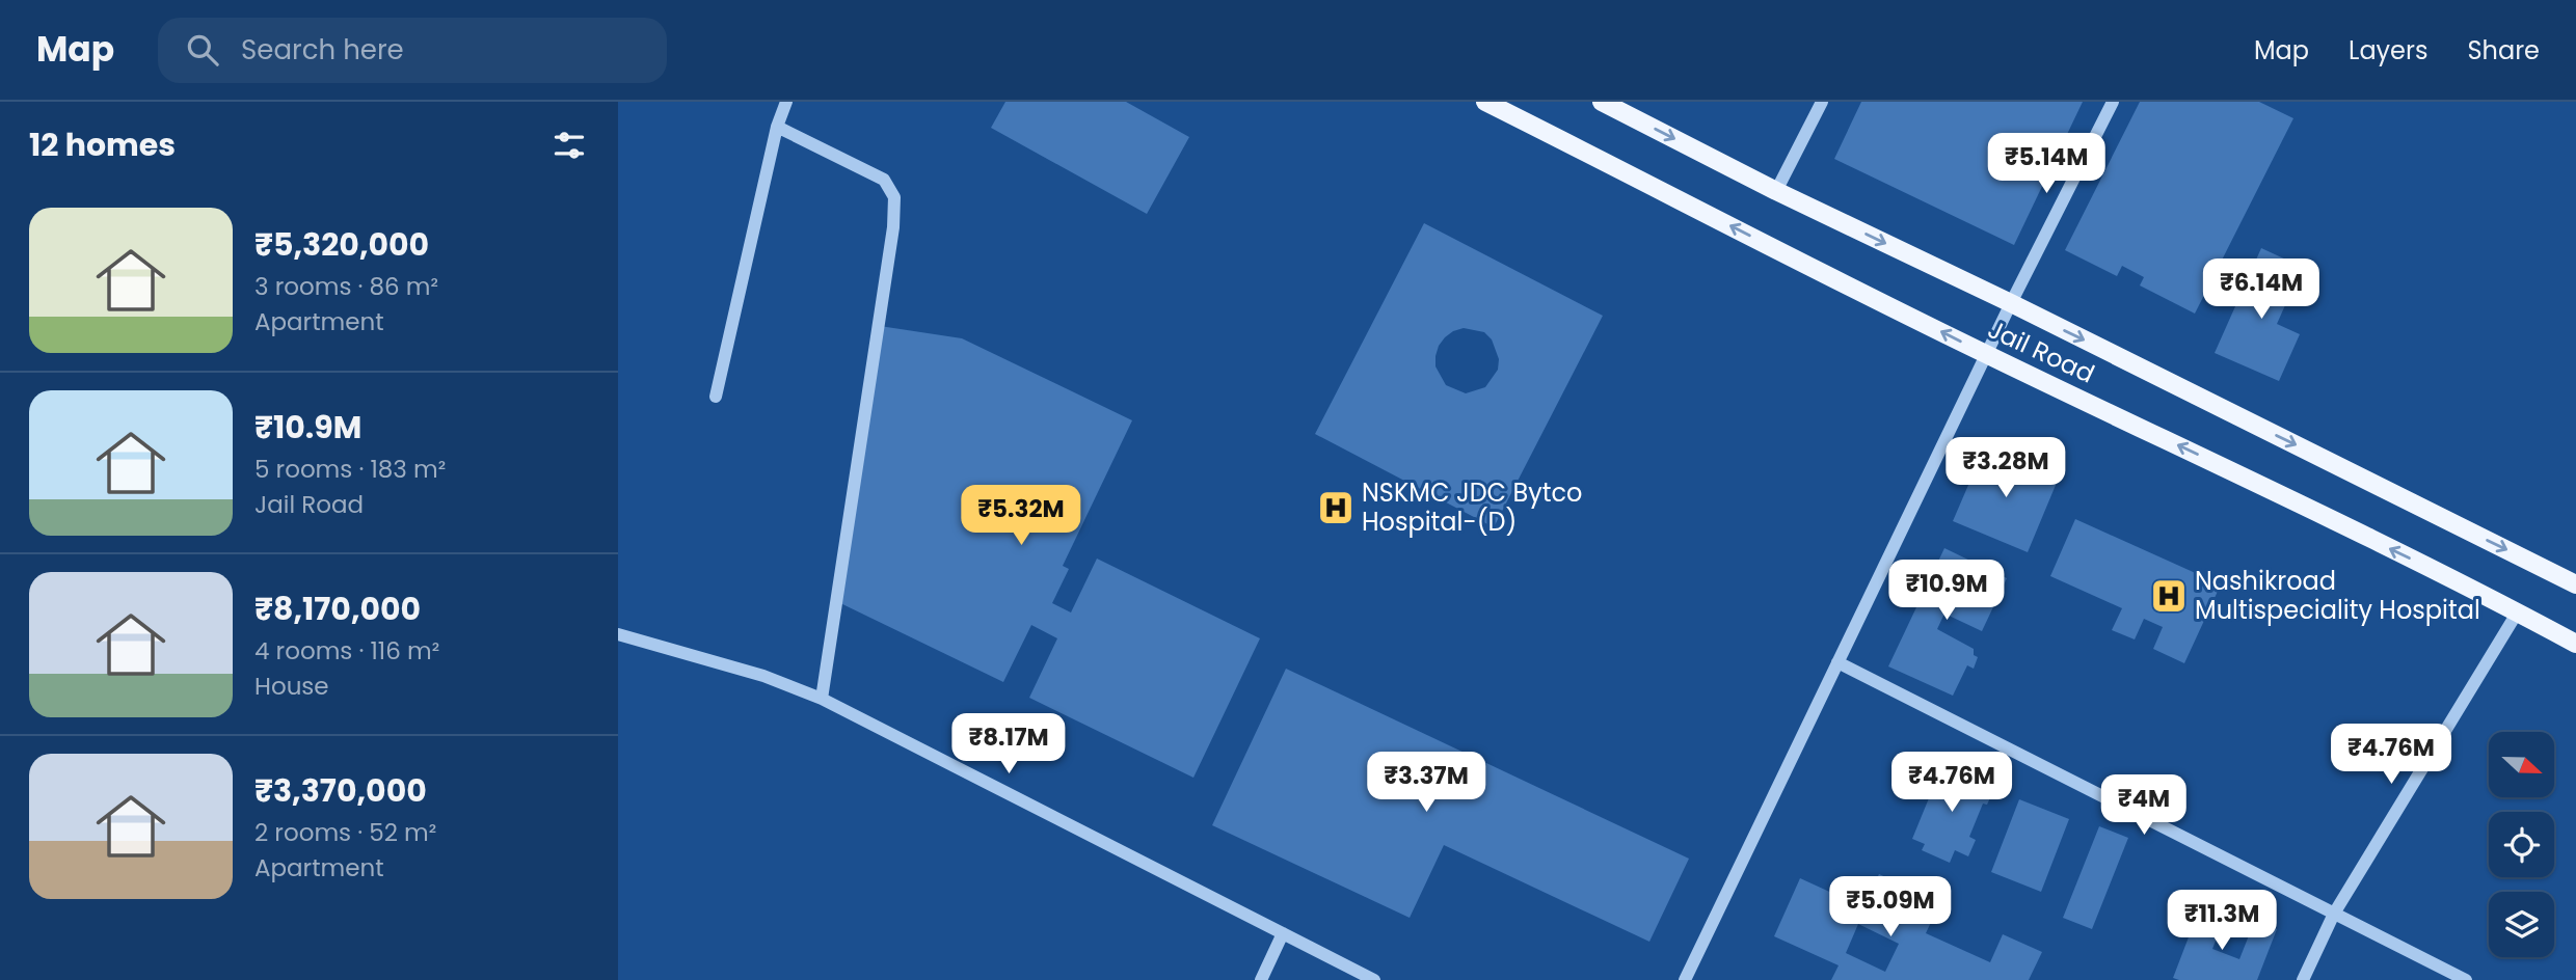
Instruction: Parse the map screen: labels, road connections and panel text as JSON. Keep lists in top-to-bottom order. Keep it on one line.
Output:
{"streets":{"main road":["Jail Road"]},"places":{"hospital":["NSKMC JDC Bytco Hospital-(D)","Nashikroad Multispeciality Hospital"]},"north":"right","page":{"header":"Map","search":"Search here","nav":["Map","Layers","Share"],"heading":"12 homes","price":["₹5.14M","₹6.14M","₹3.28M","₹5.32M","₹10.9M","₹8.17M","₹4.76M","₹3.37M","₹4.76M","₹4M","₹5.09M","₹11.3M"],"list":[{"name":"₹5,320,000","note":"3 rooms · 86 m² · Apartment"},{"name":"₹10.9M","note":"5 rooms · 183 m² · Jail Road"},{"name":"₹8,170,000","note":"4 rooms · 116 m² · House"},{"name":"₹3,370,000","note":"2 rooms · 52 m² · Apartment"}]}}
